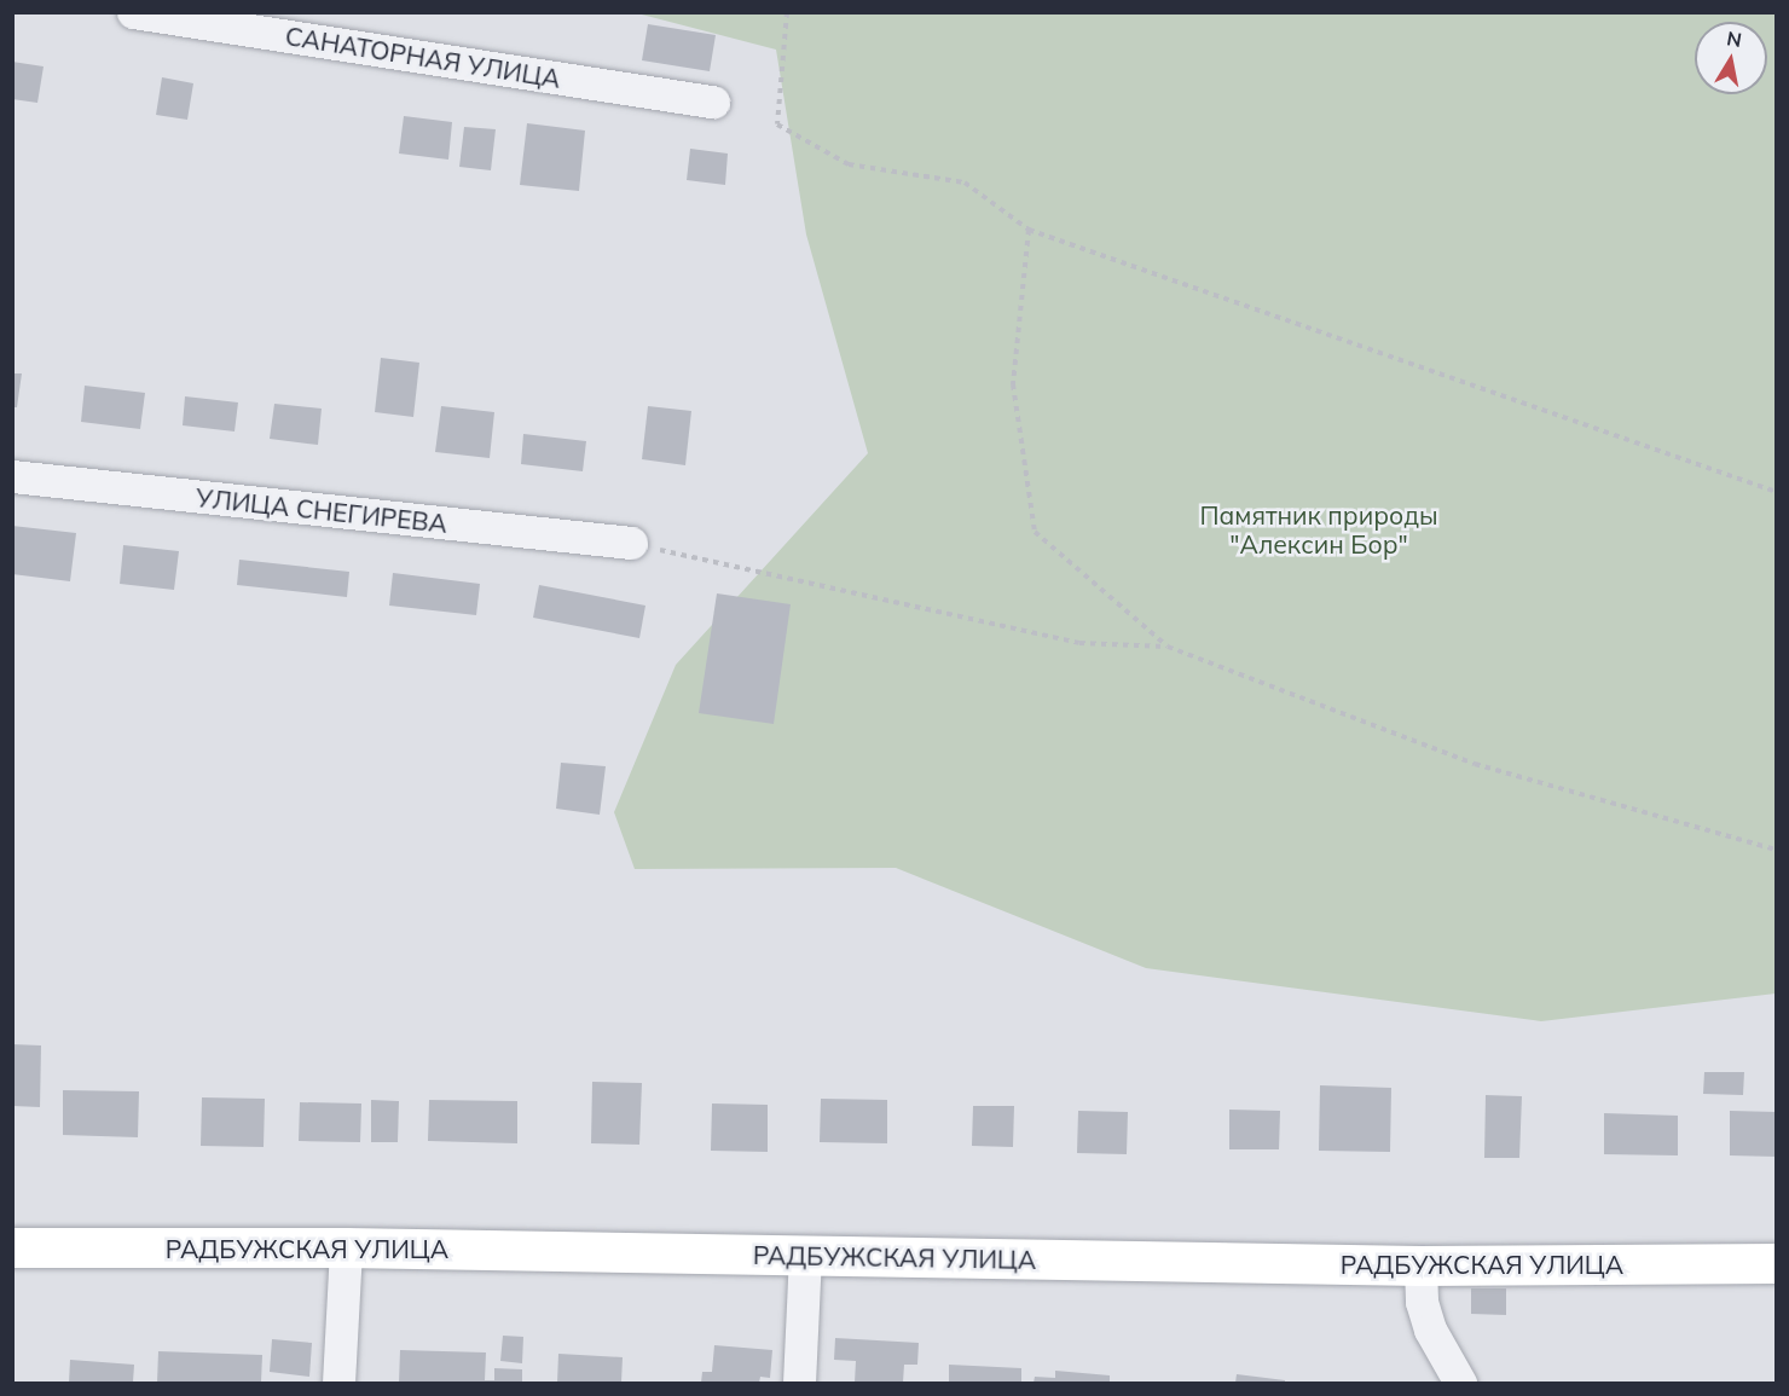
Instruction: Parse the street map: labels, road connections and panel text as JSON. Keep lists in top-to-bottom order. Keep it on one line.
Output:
{"streets":{"main road":["РАДБУЖСКАЯ УЛИЦА"],"street":["САНАТОРНАЯ УЛИЦА","УЛИЦА СНЕГИРЕВА"]},"parks":["Памятник природы \"Алексин Бор\""],"north":"top"}
